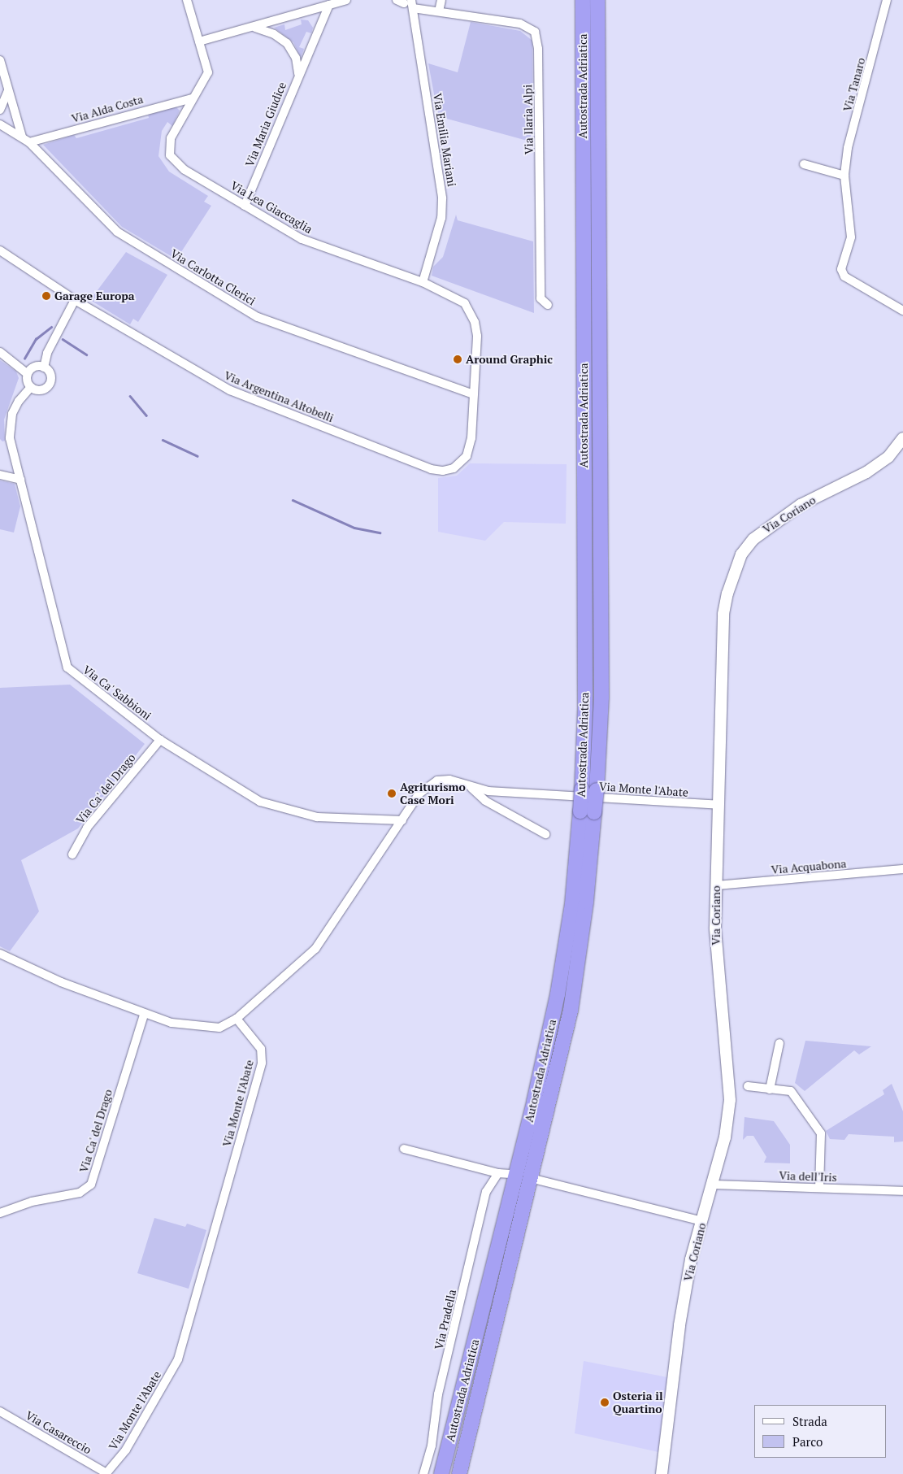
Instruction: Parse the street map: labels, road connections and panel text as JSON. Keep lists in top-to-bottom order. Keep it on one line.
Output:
{"streets":{"highway":["Autostrada Adriatica"],"main road":["Via Coriano"],"street":["Via Tanaro","Via Alda Costa","Via Ilaria Alpi","Via Maria Giudice","Via Emilia Mariani","Via Lea Giaccaglia","Via Carlotta Clerici","Via Argentina Altobelli","Via Ca' Sabbioni","Via Ca' del Drago","Via Monte l'Abate","Via Acquabona","Via dell'Iris","Via Pradella","Via Casareccio"]},"crossings":[["Via Alda Costa","Via Lea Giaccaglia"],["Via Alda Costa","Via Carlotta Clerici"],["Via Ilaria Alpi","Via Emilia Mariani"],["Via Maria Giudice","Via Lea Giaccaglia"],["Via Emilia Mariani","Via Lea Giaccaglia"],["Via Lea Giaccaglia","Via Carlotta Clerici"],["Via Lea Giaccaglia","Via Argentina Altobelli"],["Via Coriano","Via Monte l'Abate"],["Via Coriano","Via Acquabona"],["Via Coriano","Via dell'Iris"],["Via Ca' Sabbioni","Via Ca' del Drago"],["Via Ca' Sabbioni","Via Monte l'Abate"],["Via Monte l'Abate","Via Casareccio"]],"places":["Garage Europa","Around Graphic","Agriturismo Case Mori","Osteria il Quartino"],"legend":["Strada","Parco"]}
